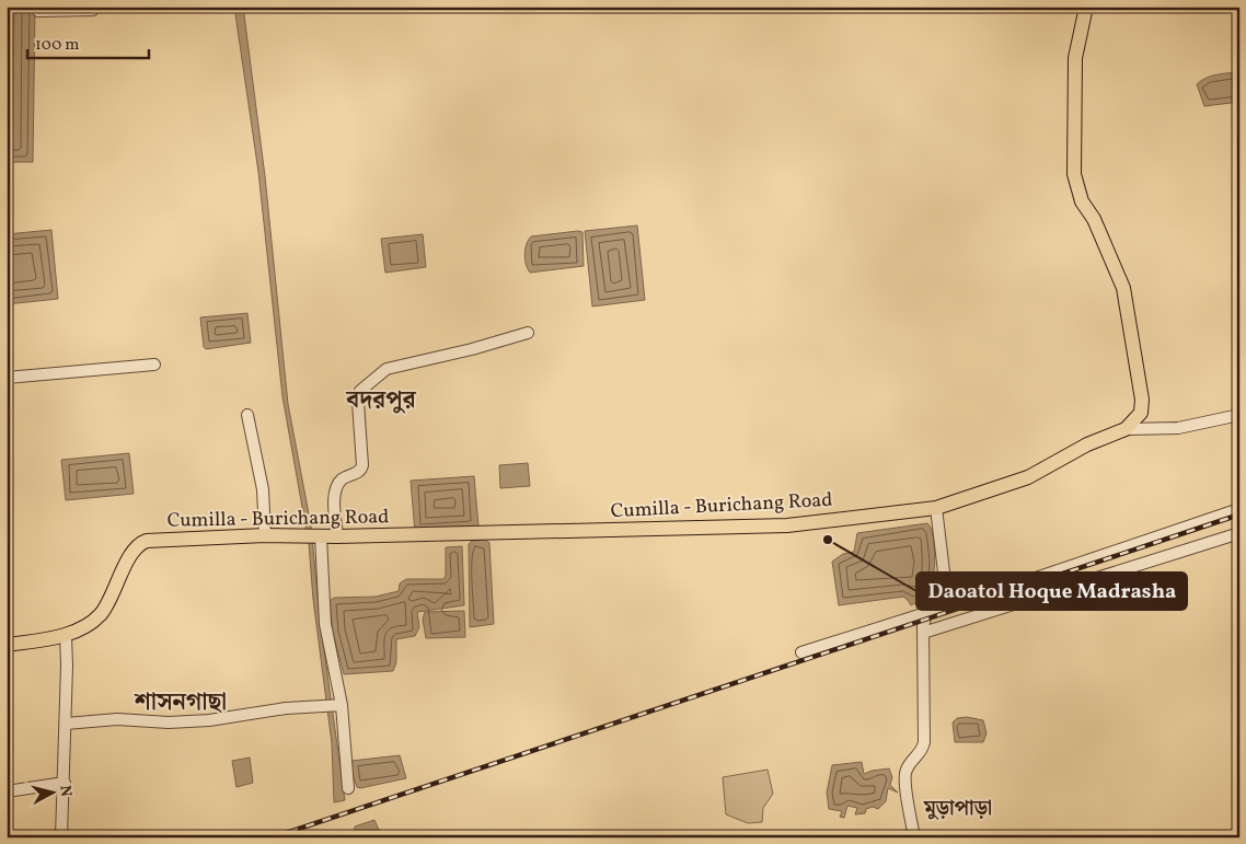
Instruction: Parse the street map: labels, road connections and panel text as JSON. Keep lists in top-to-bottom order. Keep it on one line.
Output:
{"streets":{"main road":["Cumilla - Burichang Road"]},"districts":["বদরপুর","শাসনগাছা","মুড়াপাড়া"],"places":["Daoatol Hoque Madrasha"],"scale_bar":"100 m","north":"right"}
